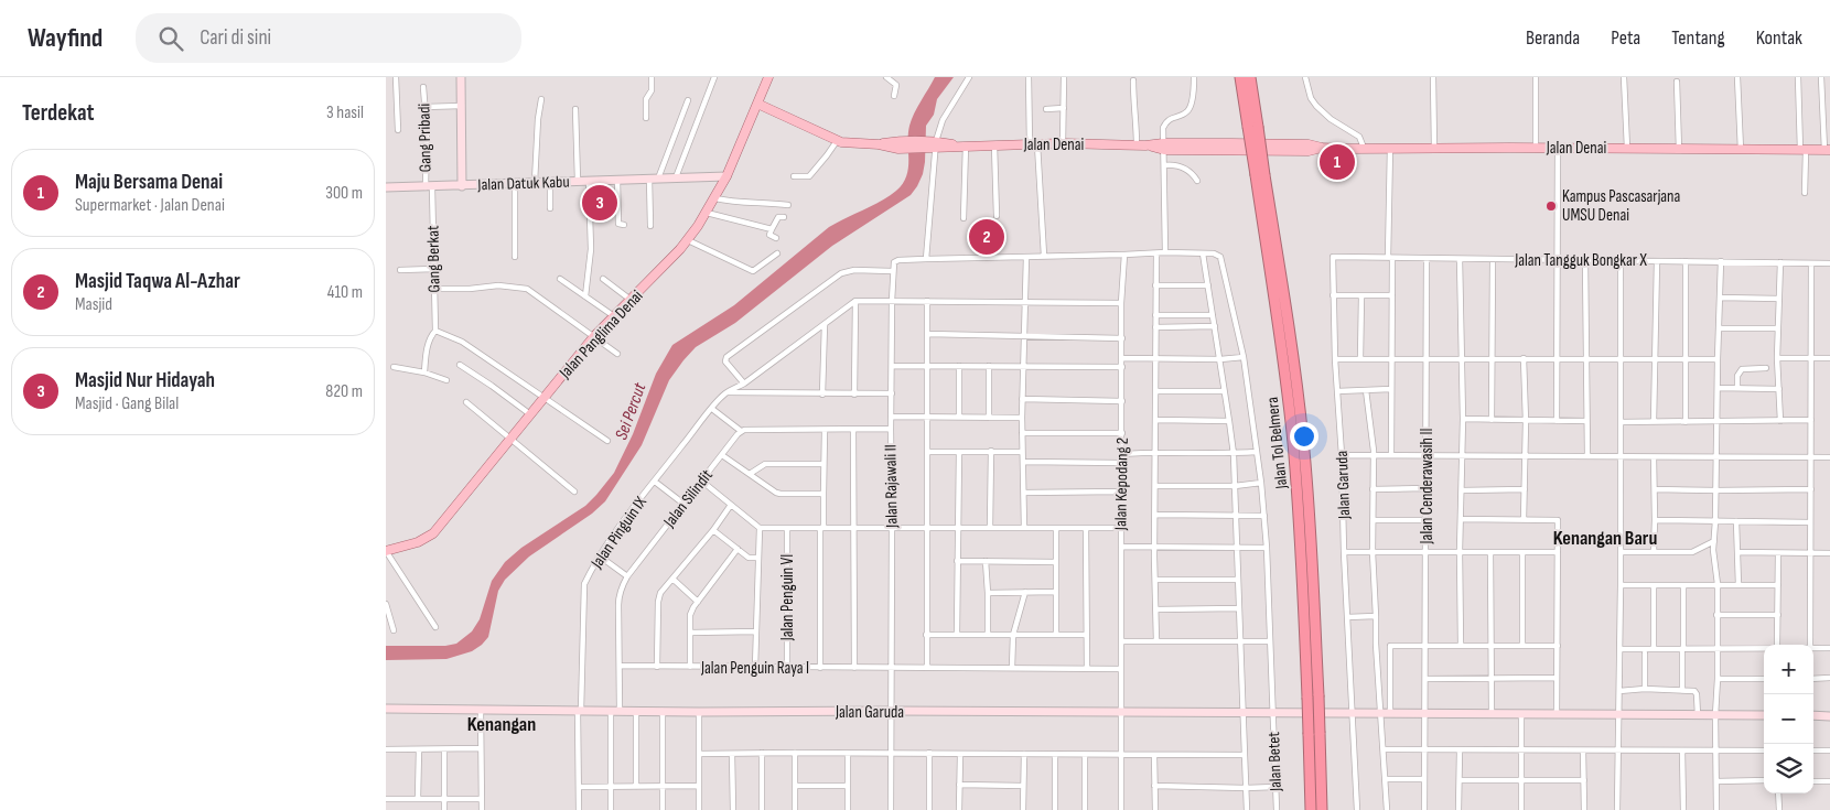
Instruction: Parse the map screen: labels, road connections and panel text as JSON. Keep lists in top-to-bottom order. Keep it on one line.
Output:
{"streets":{"highway":["Jalan Tol Belmera"],"main road":["Jalan Denai","Jalan Panglima Denai"],"street":["Gang Pribadi","Jalan Datuk Kabu","Gang Berkat","Jalan Tangguk Bongkar X","Jalan Kepodang 2","Jalan Garuda","Jalan Rajawali II","Jalan Cenderawasih II","Jalan Silindit","Jalan Pinguin IX","Jalan Penguin VI","Jalan Penguin Raya I","Jalan Betet"]},"crossings":[["Gang Pribadi","Jalan Datuk Kabu"],["Gang Pribadi","Gang Berkat"],["Jalan Denai","Jalan Panglima Denai"],["Jalan Datuk Kabu","Gang Berkat"],["Jalan Datuk Kabu","Jalan Panglima Denai"],["Jalan Tangguk Bongkar X","Jalan Garuda"],["Jalan Tangguk Bongkar X","Jalan Cenderawasih II"],["Jalan Kepodang 2","Jalan Garuda"],["Jalan Kepodang 2","Jalan Penguin Raya I"],["Jalan Garuda","Jalan Rajawali II"],["Jalan Garuda","Jalan Cenderawasih II"],["Jalan Garuda","Jalan Silindit"],["Jalan Garuda","Jalan Pinguin IX"],["Jalan Garuda","Jalan Betet"],["Jalan Rajawali II","Jalan Penguin Raya I"],["Jalan Silindit","Jalan Penguin Raya I"],["Jalan Penguin VI","Jalan Penguin Raya I"]],"districts":["Kenangan Baru","Kenangan"],"water":["Sei Percut"],"places":["Kampus Pascasarjana UMSU Denai"],"page":{"header":"Wayfind","search":"Cari di sini","nav":["Beranda","Peta","Tentang","Kontak"],"heading":["Terdekat","3 hasil"],"pins":["1","3","2"],"list":[{"mark":"1","name":"Maju Bersama Denai","note":"Supermarket · Jalan Denai","value":"300 m"},{"mark":"2","name":"Masjid Taqwa Al-Azhar","note":"Masjid","value":"410 m"},{"mark":"3","name":"Masjid Nur Hidayah","note":"Masjid · Gang Bilal","value":"820 m"}],"map_buttons":["+","−"]}}
